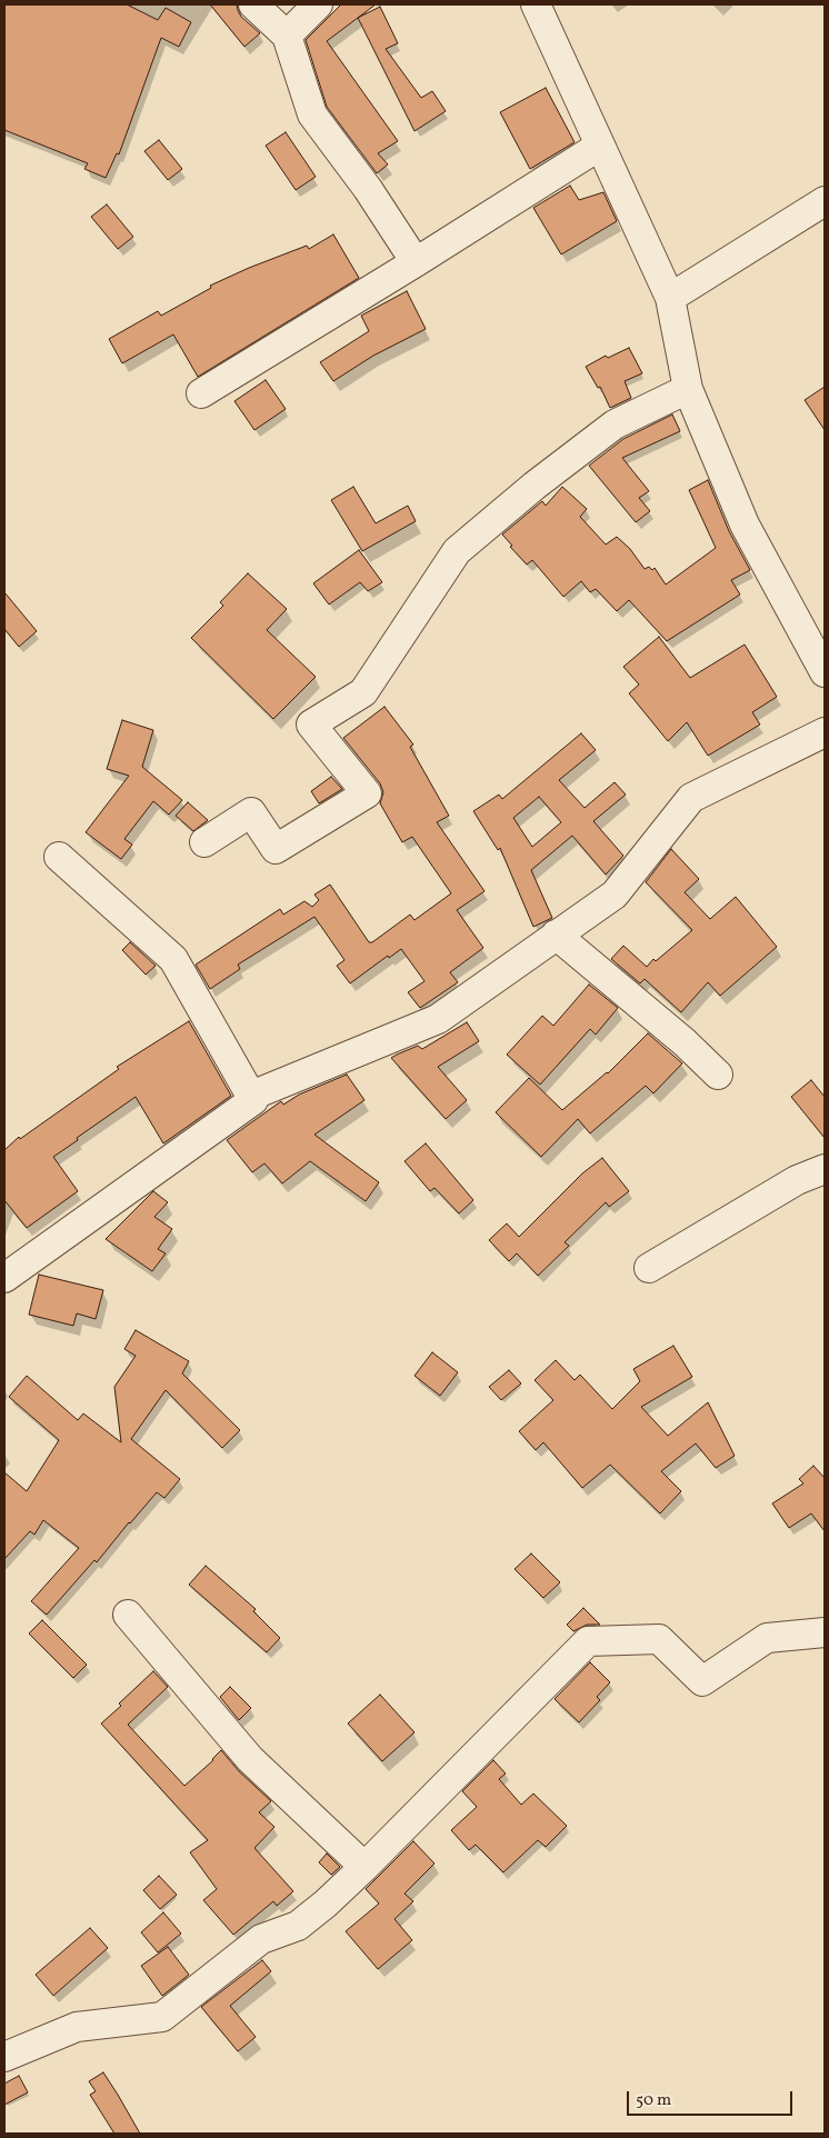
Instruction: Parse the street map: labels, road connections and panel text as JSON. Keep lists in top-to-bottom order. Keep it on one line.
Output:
{"scale_bar":"50 m"}
